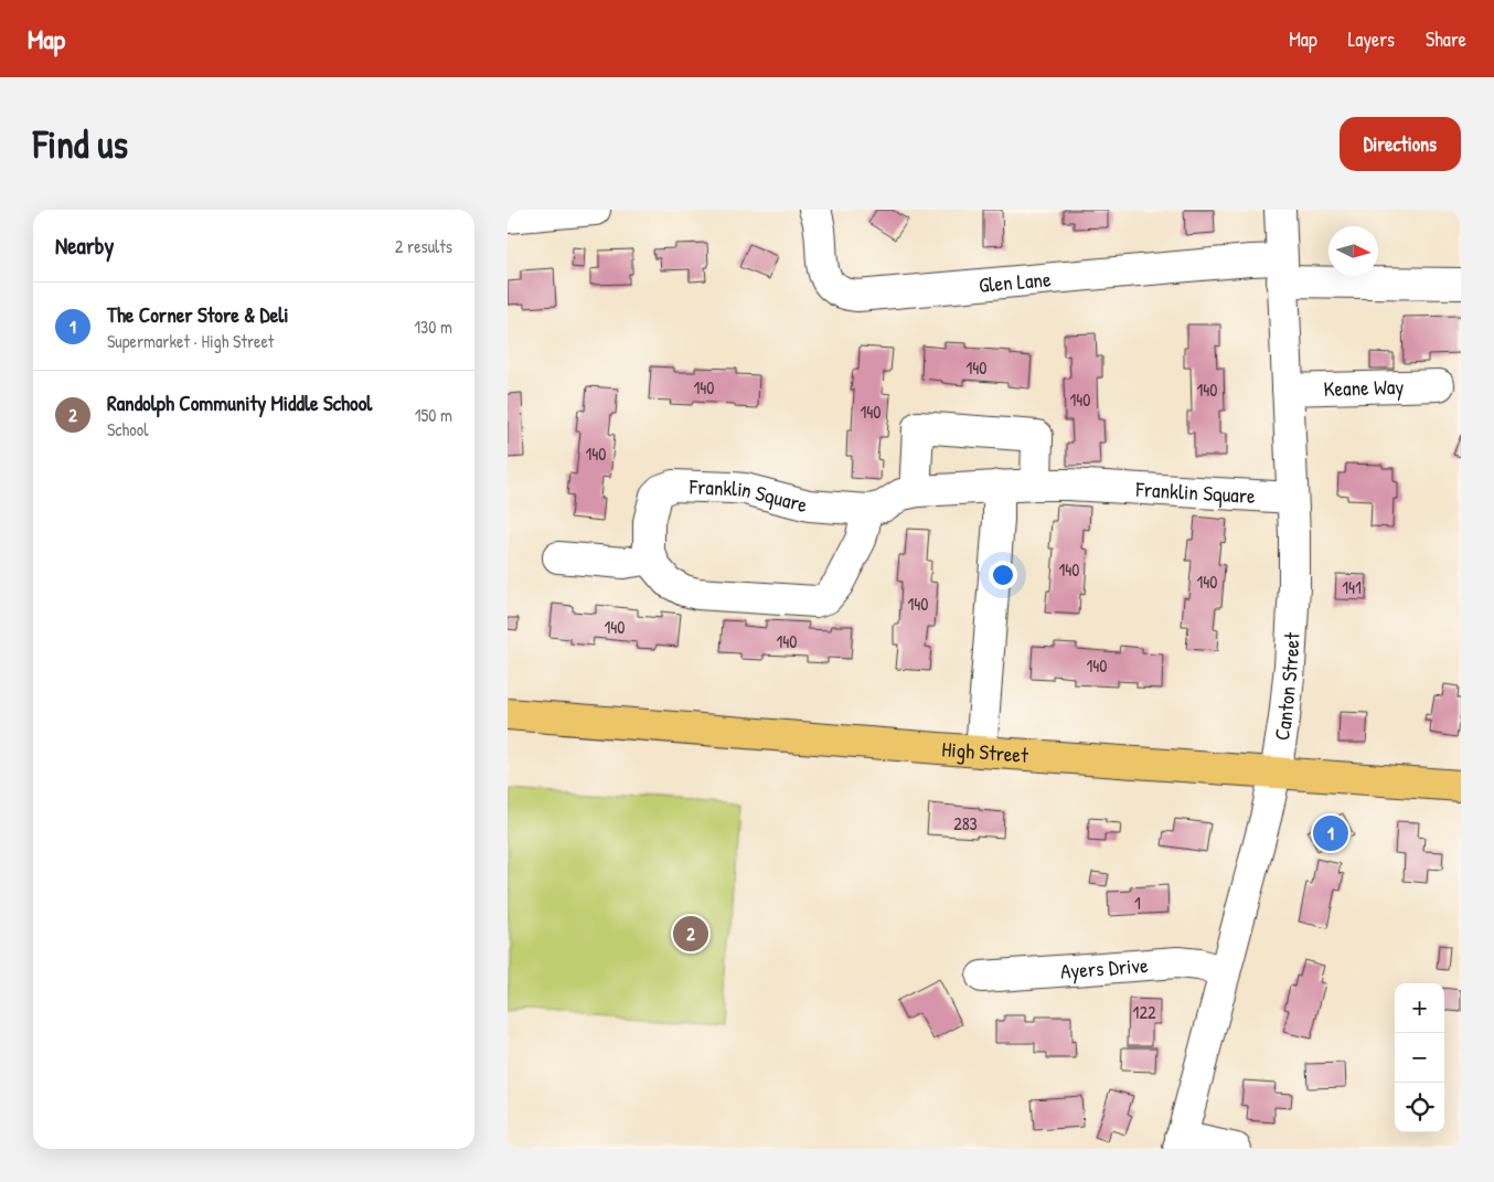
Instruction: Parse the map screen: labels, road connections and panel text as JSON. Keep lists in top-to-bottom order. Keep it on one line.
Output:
{"streets":{"main road":["High Street"],"street":["Glen Lane","Keane Way","Franklin Square","Canton Street","Ayers Drive"]},"crossings":[["Glen Lane","Canton Street"],["Keane Way","Canton Street"],["Franklin Square","Canton Street"],["Canton Street","High Street"],["Canton Street","Ayers Drive"]],"house_numbers":["140","140","140","140","140","140","140","140","141","140","140","140","140","283","1","122"],"north":"right","page":{"header":"Map","nav":["Map","Layers","Share"],"buttons":"Directions","title":"Find us","heading":["Nearby","2 results"],"list":[{"mark":"1","name":"The Corner Store & Deli","note":"Supermarket · High Street","value":"130 m"},{"mark":"2","name":"Randolph Community Middle School","note":"School","value":"150 m"}],"pins":["1","2"],"map_buttons":["+","−"]}}
